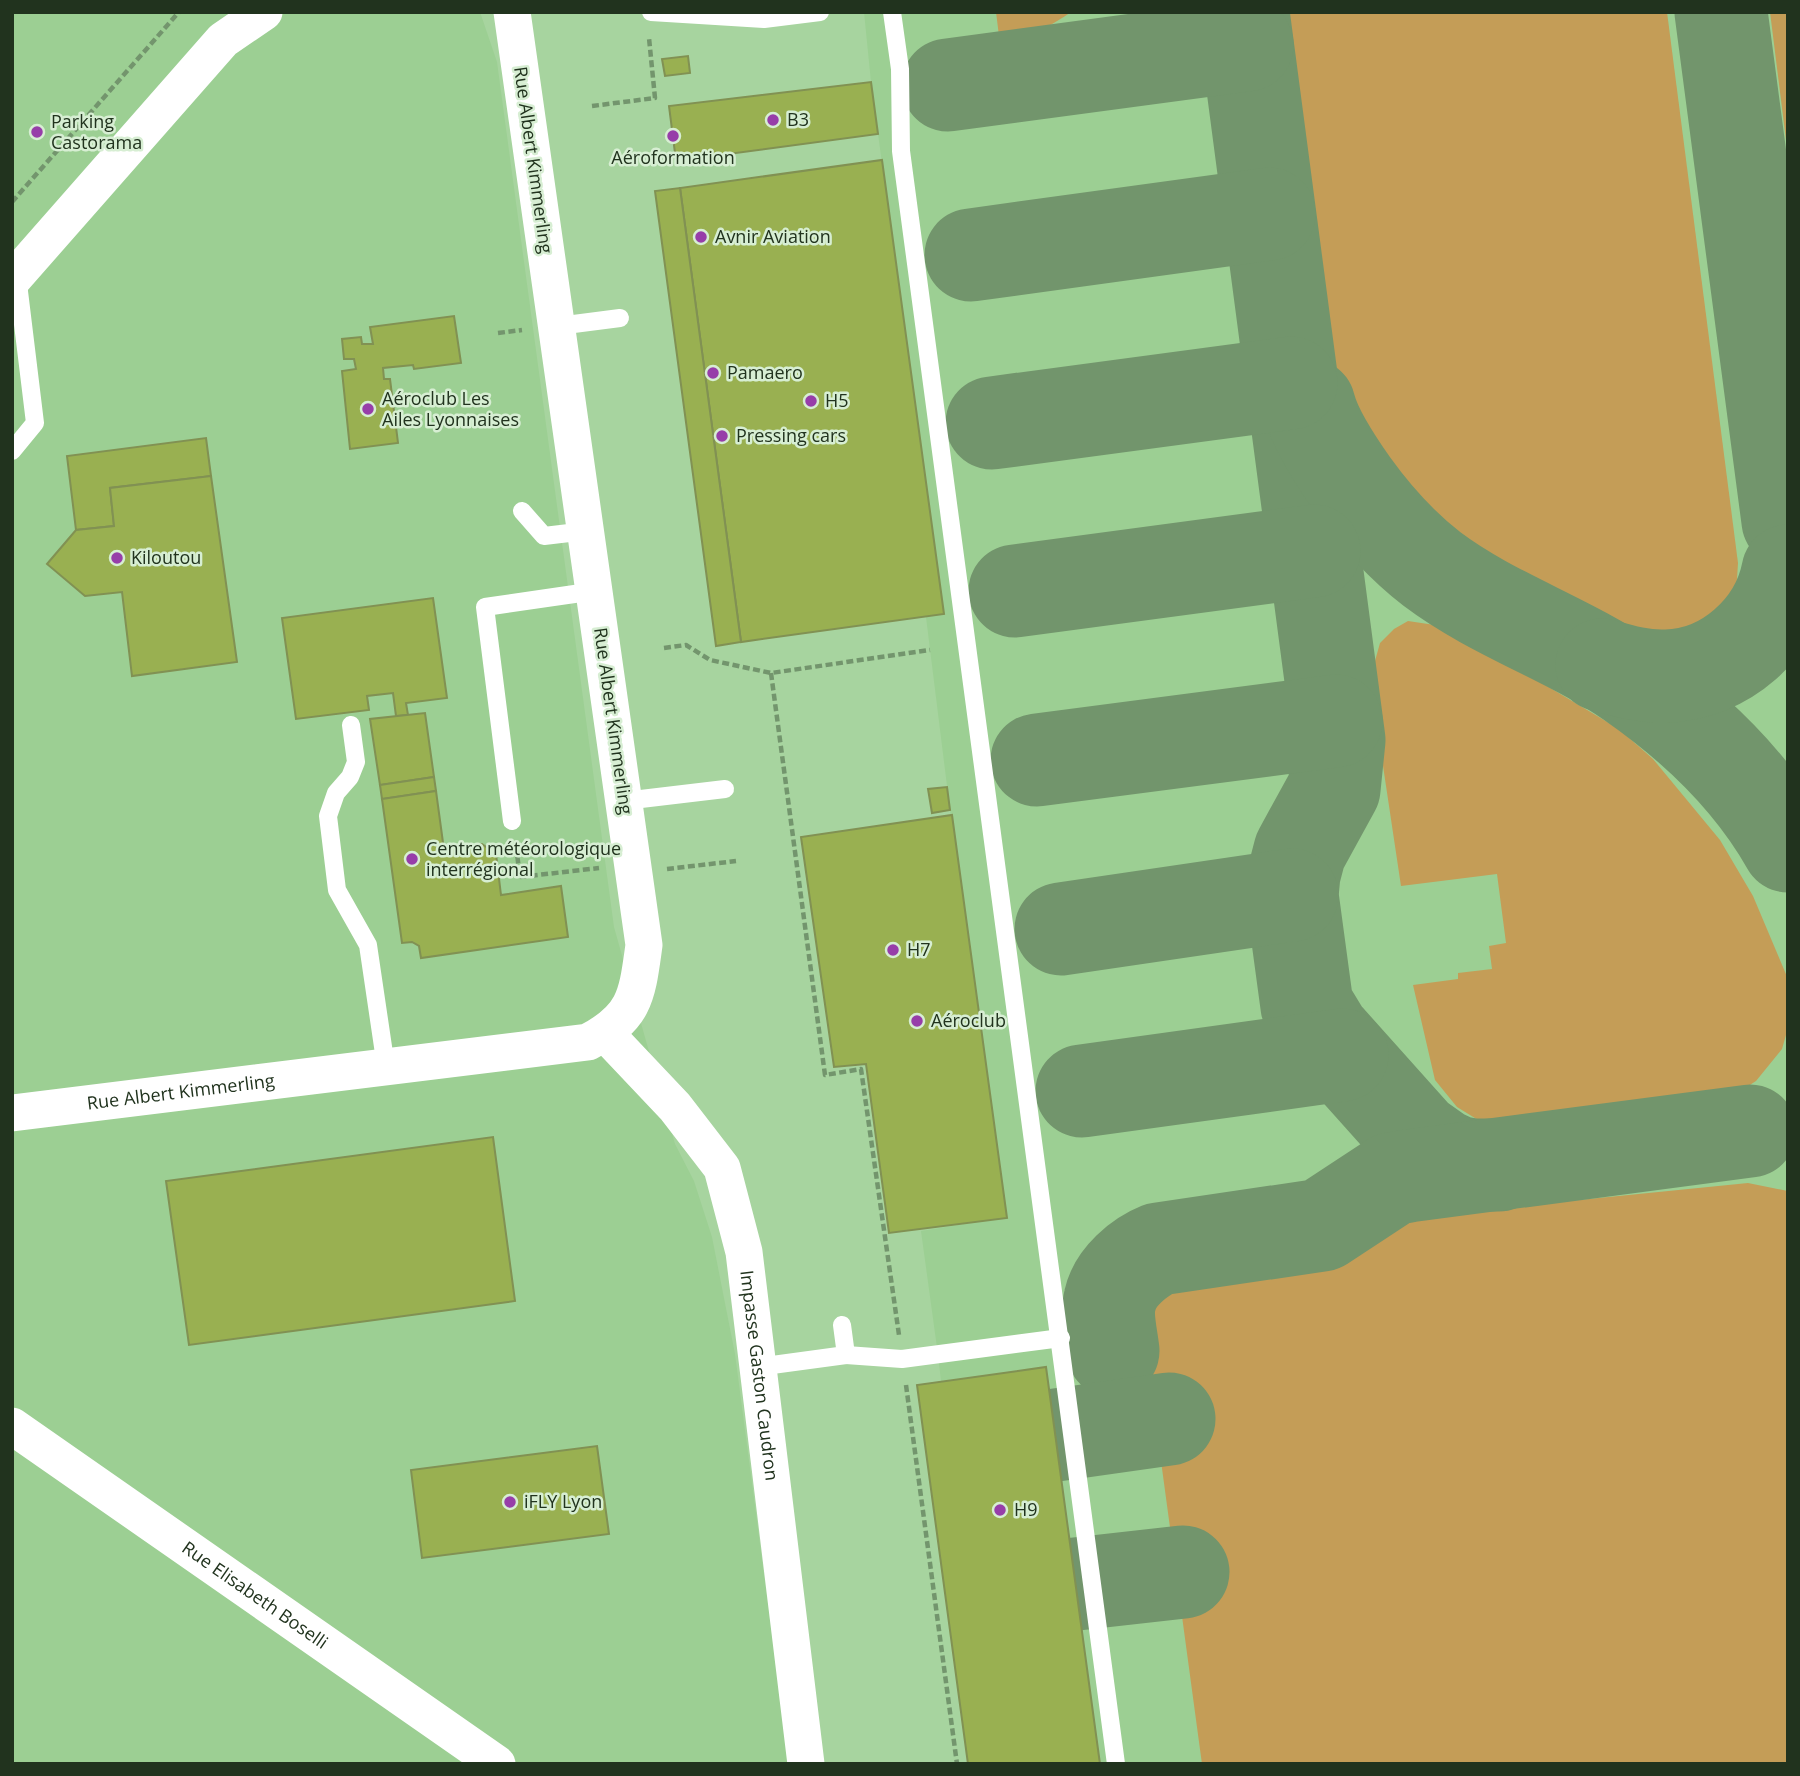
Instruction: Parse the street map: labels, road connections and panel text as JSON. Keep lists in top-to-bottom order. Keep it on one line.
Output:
{"streets":{"street":["Rue Albert Kimmerling","Impasse Gaston Caudron","Rue Elisabeth Boselli"]},"crossings":[["Rue Albert Kimmerling","Impasse Gaston Caudron"]],"places":["B3","Parking Castorama","Aéroformation","Avnir Aviation","Pamaero","H5","Aéroclub Les Ailes Lyonnaises","Pressing cars","Kiloutou","Centre météorologique interrégional","H7","Aéroclub","iFLY Lyon","H9"]}
